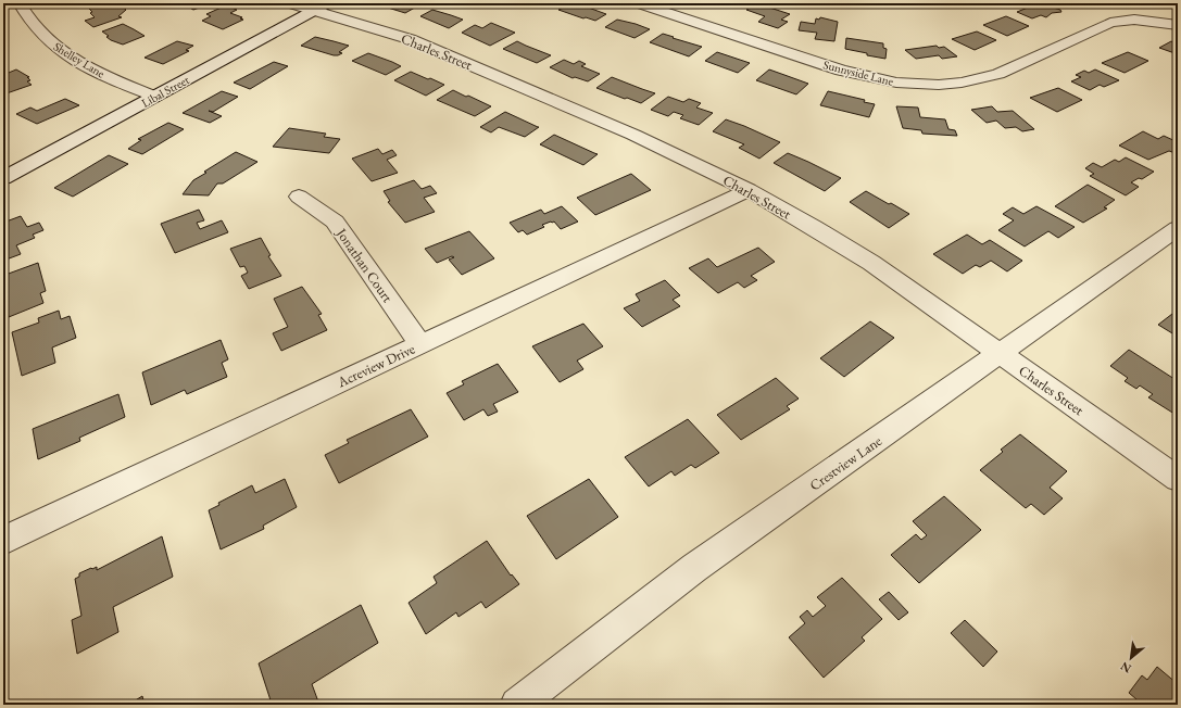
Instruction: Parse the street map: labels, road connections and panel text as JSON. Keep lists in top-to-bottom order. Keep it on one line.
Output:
{"streets":{"street":["Charles Street","Shelley Lane","Sunnyside Lane","Libal Street","Jonathan Court","Acreview Drive","Crestview Lane"]},"crossings":[["Charles Street","Libal Street"],["Charles Street","Acreview Drive"],["Charles Street","Crestview Lane"],["Shelley Lane","Libal Street"],["Jonathan Court","Acreview Drive"]],"north":"bottom left"}
